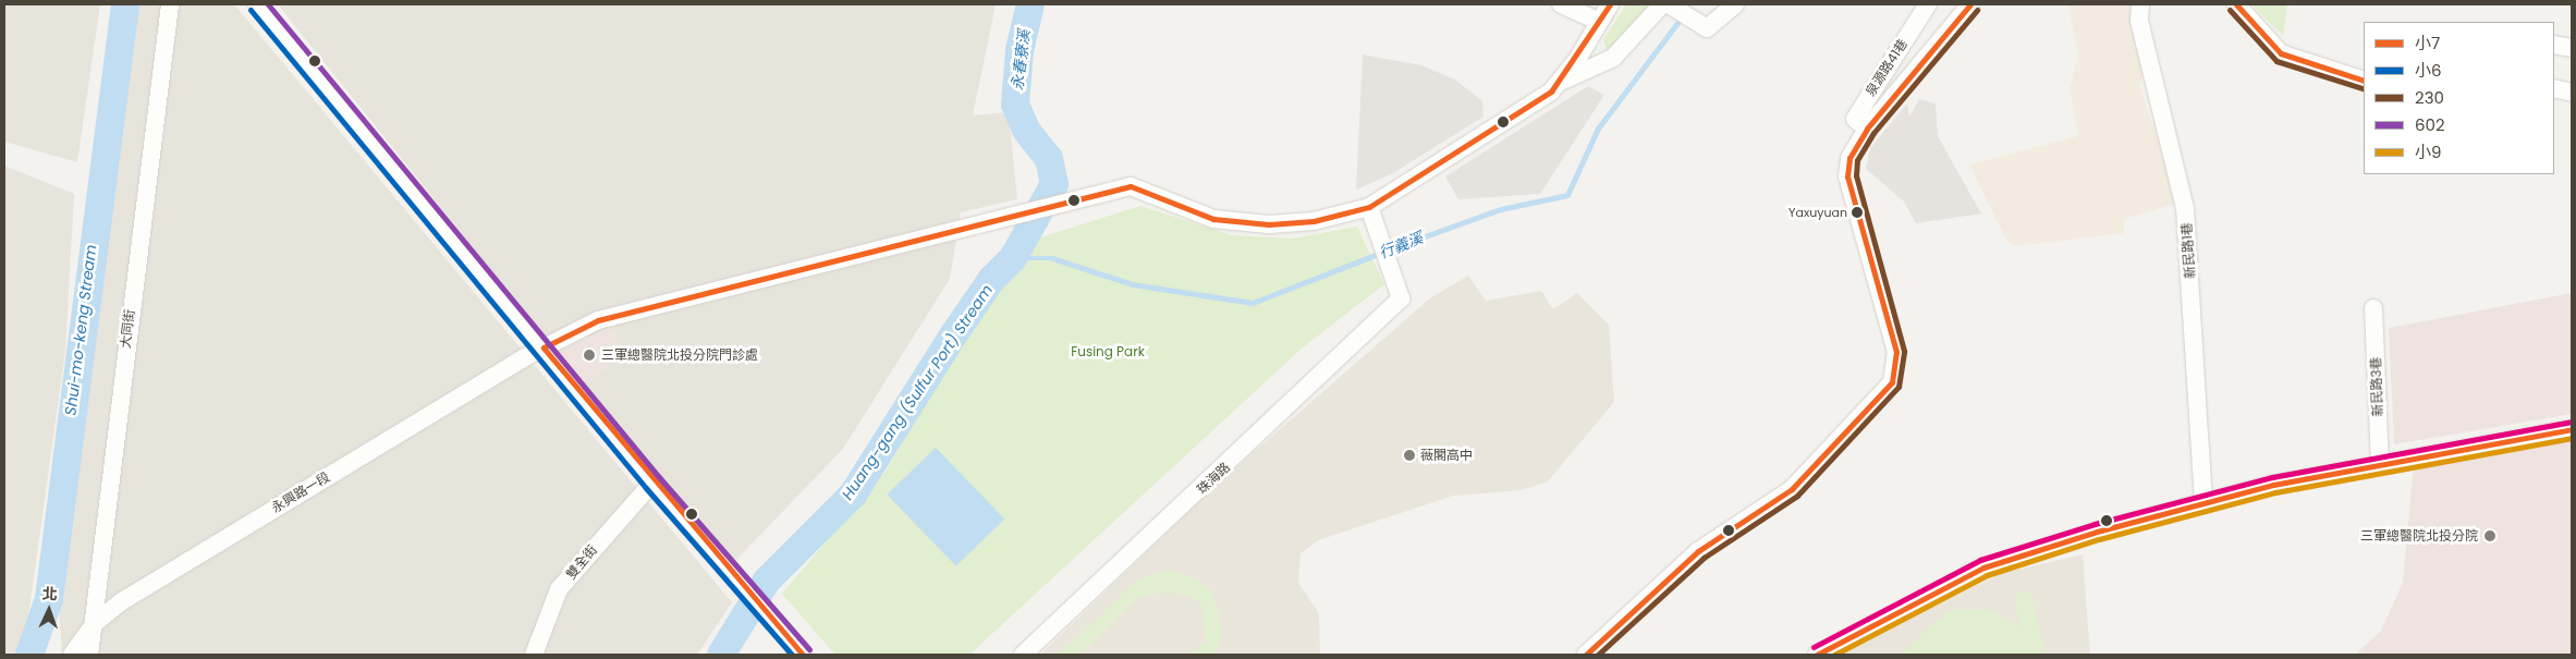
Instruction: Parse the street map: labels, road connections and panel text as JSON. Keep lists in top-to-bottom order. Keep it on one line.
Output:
{"streets":{"street":["泉源路41巷","新民路1巷","大同街","新民路3巷","珠海路","永興路一段","雙全街"]},"crossings":[["大同街","永興路一段"],["珠海路","永興路一段"]],"water":["永春寮溪","行義溪","Shui-mo-keng Stream","Huang-gang (Sulfur Port) Stream"],"parks":["Fusing Park"],"places":["Yaxuyuan","三軍總醫院北投分院門診處","薇閣高中","三軍總醫院北投分院"],"lines":["transit line 小7","transit line 602","transit line 小6","transit line 230","transit line 小9"],"legend":["小7","小6","230","602","小9"],"north":"top"}
